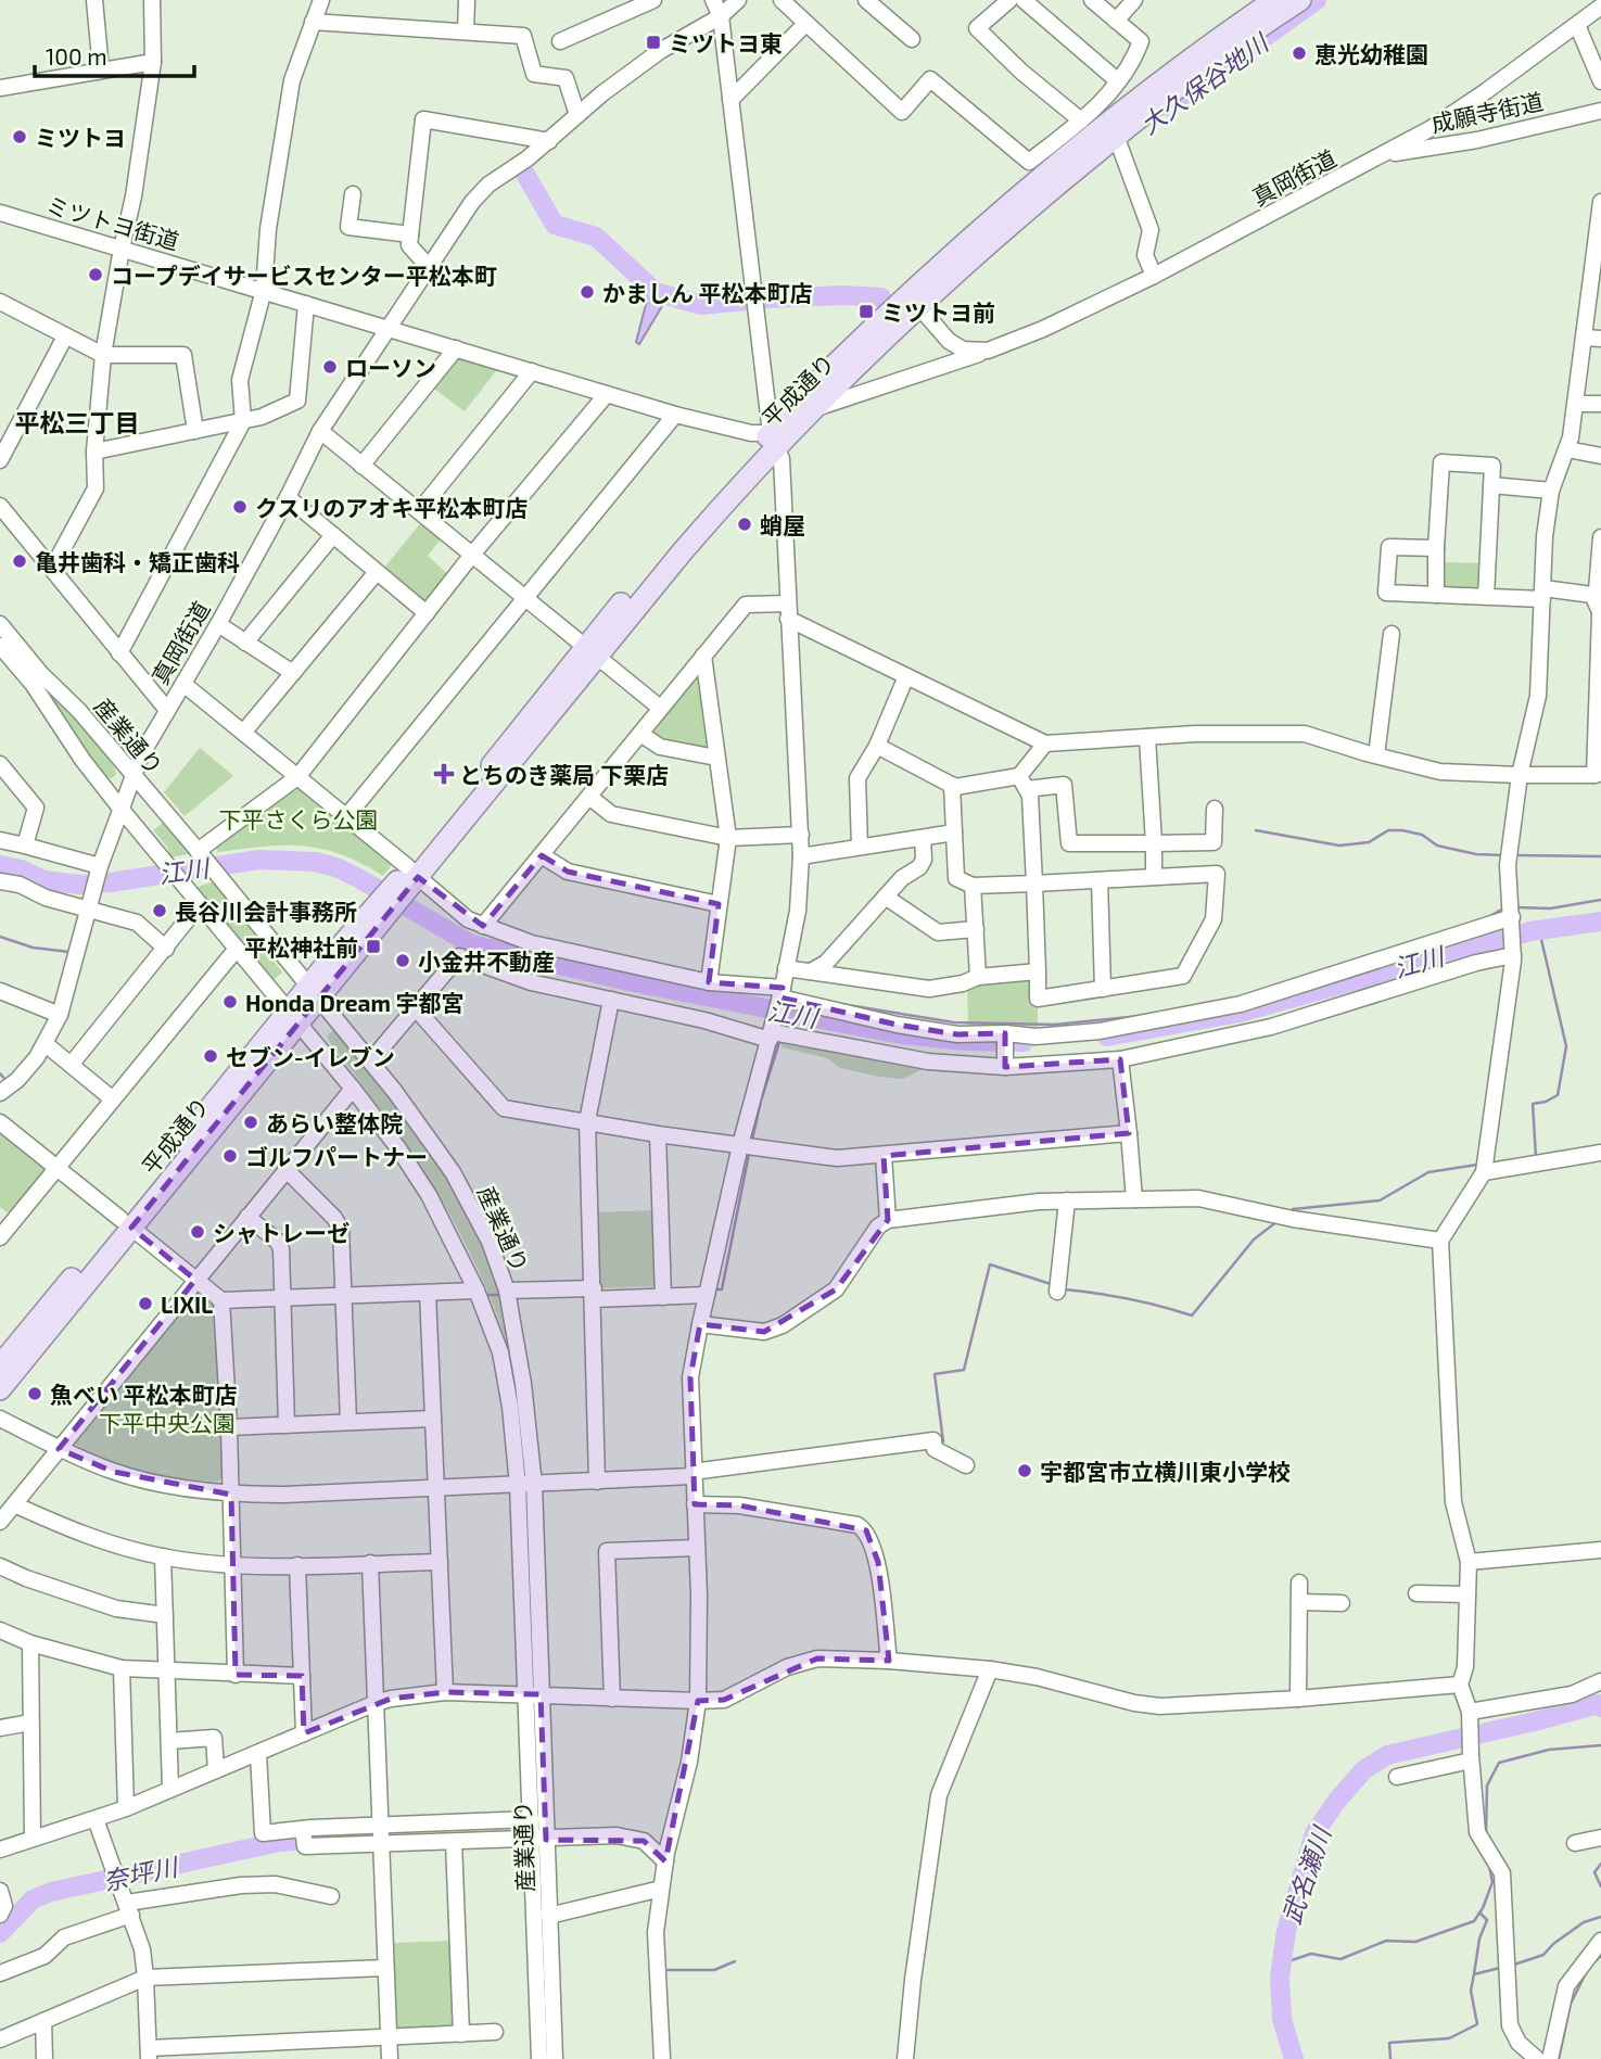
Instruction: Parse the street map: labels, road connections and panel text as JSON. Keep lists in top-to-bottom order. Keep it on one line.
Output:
{"streets":{"main road":["平成通り"],"street":["成願寺街道","真岡街道","ミツトヨ街道","産業通り"]},"crossings":[["成願寺街道","真岡街道"],["真岡街道","ミツトヨ街道"],["真岡街道","平成通り"],["真岡街道","産業通り"],["ミツトヨ街道","平成通り"],["平成通り","産業通り"]],"districts":["平松三丁目"],"water":["大久保谷地川","江川","奈坪川","武名瀬川"],"parks":["下平さくら公園","下平中央公園"],"places":{"transit":["ミツトヨ東","ミツトヨ前","平松神社前"],"other":["恵光幼稚園","ミツトヨ","コープデイサービスセンター平松本町","かましん 平松本町店","ローソン","クスリのアオキ平松本町店","蛸屋","亀井歯科・矯正歯科","長谷川会計事務所","小金井不動産","Honda Dream 宇都宮","セブン-イレブン","あらい整体院","ゴルフパートナー","シャトレーゼ","LIXIL","魚べい 平松本町店","宇都宮市立横川東小学校"],"health":["とちのき薬局 下栗店"]},"scale_bar":"100 m"}
